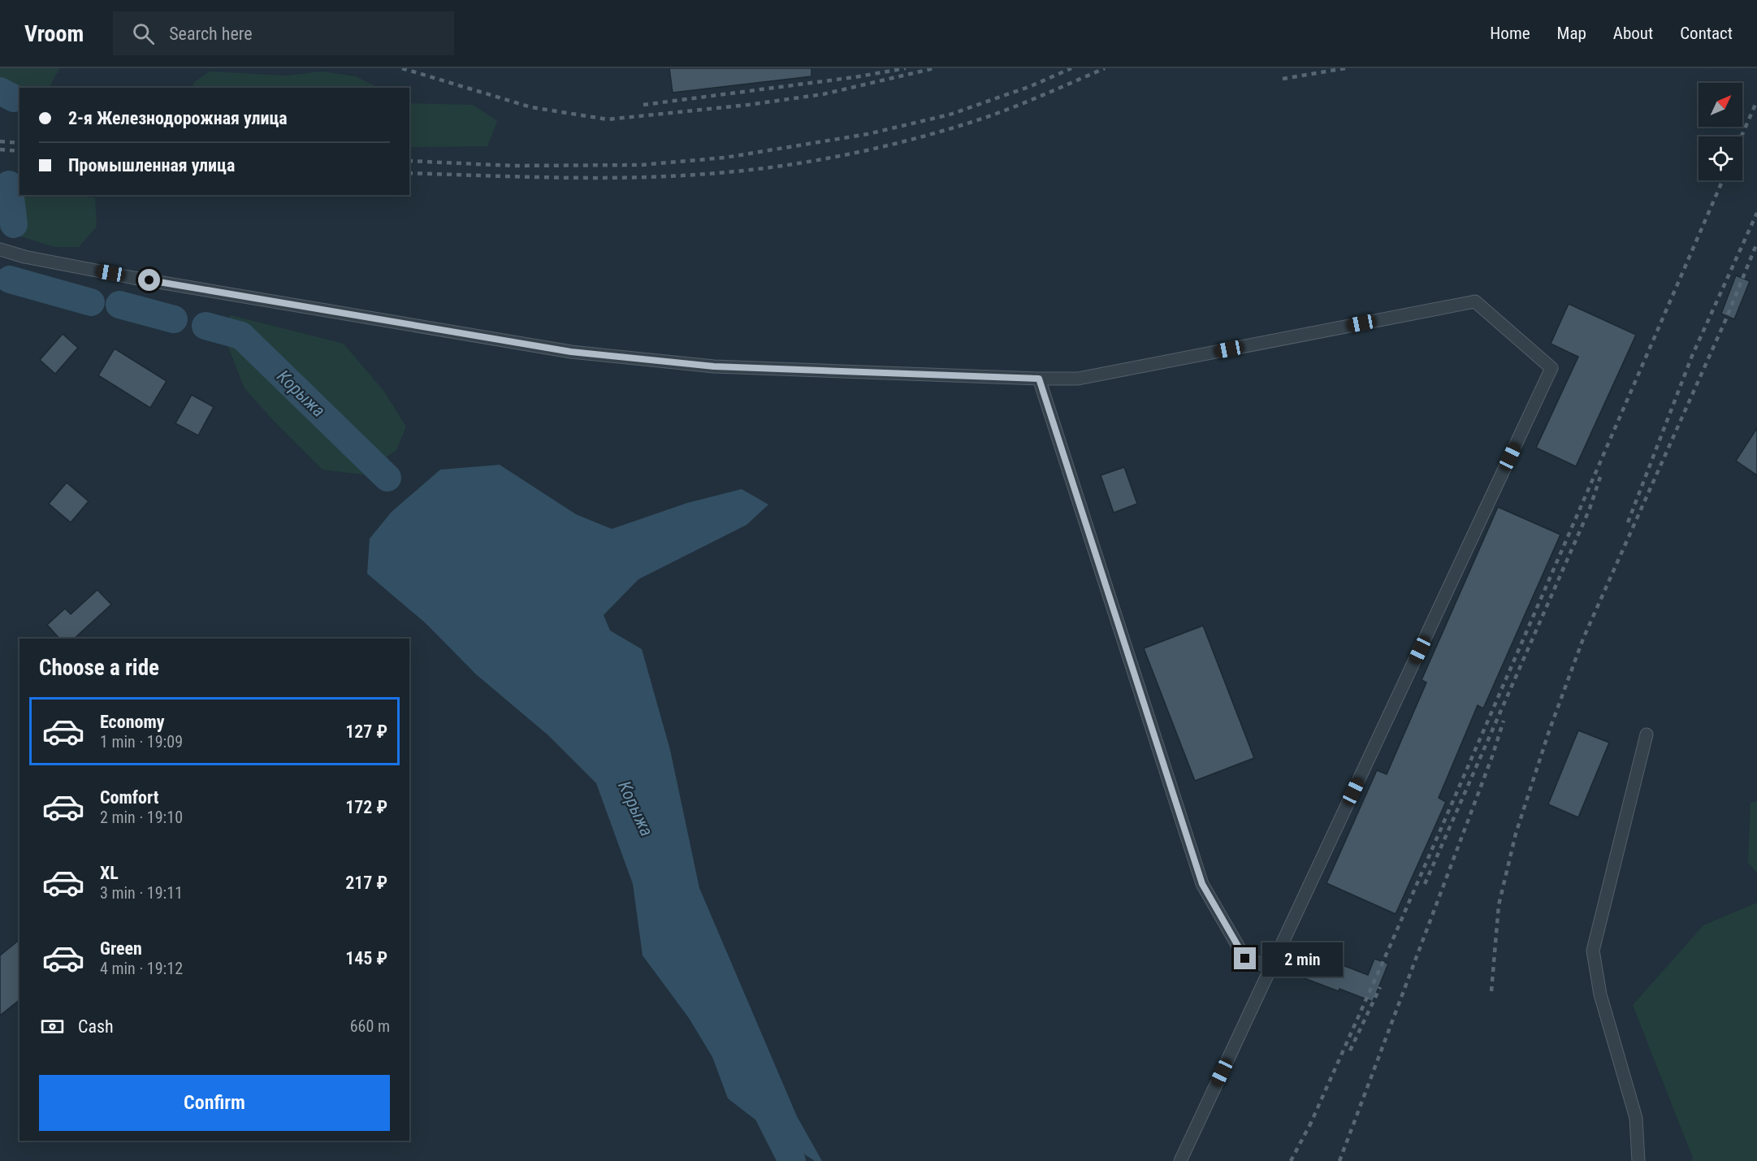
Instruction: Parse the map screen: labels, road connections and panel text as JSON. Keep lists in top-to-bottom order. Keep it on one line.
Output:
{"water":["Корыжа"],"north":"top right","page":{"header":"Vroom","search":"Search here","nav":["Home","Map","About","Contact"],"banner":["2-я Железнодорожная улица","Промышленная улица"],"heading":"Choose a ride","list":[{"name":"Economy","note":"1 min · 19:09","value":"127 ₽"},{"name":"Comfort","note":"2 min · 19:10","value":"172 ₽"},{"name":"XL","note":"3 min · 19:11","value":"217 ₽"},{"name":"Green","note":"4 min · 19:12","value":"145 ₽"}],"bubble":"2 min","pay":["Cash","660 m"],"buttons":"Confirm"}}
